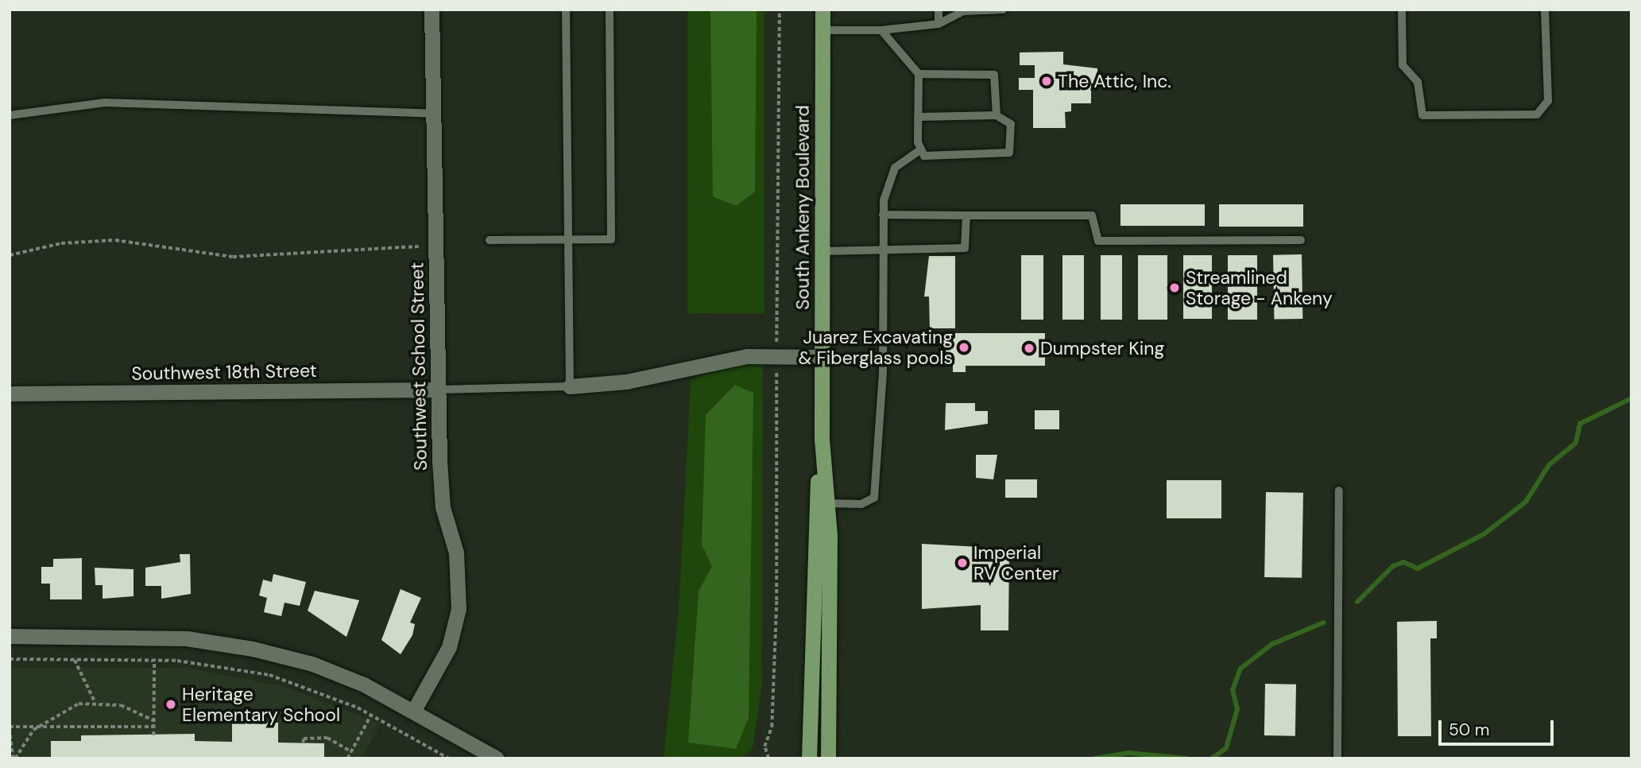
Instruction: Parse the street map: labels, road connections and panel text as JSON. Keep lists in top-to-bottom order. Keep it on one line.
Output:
{"streets":{"main road":["South Ankeny Boulevard"],"street":["Southwest School Street","Southwest 18th Street"]},"crossings":[["Southwest School Street","Southwest 18th Street"]],"places":["The Attic, Inc.","Streamlined Storage - Ankeny","Juarez Excavating & Fiberglass pools","Dumpster King","Imperial RV Center","Heritage Elementary School"],"scale_bar":"50 m"}
